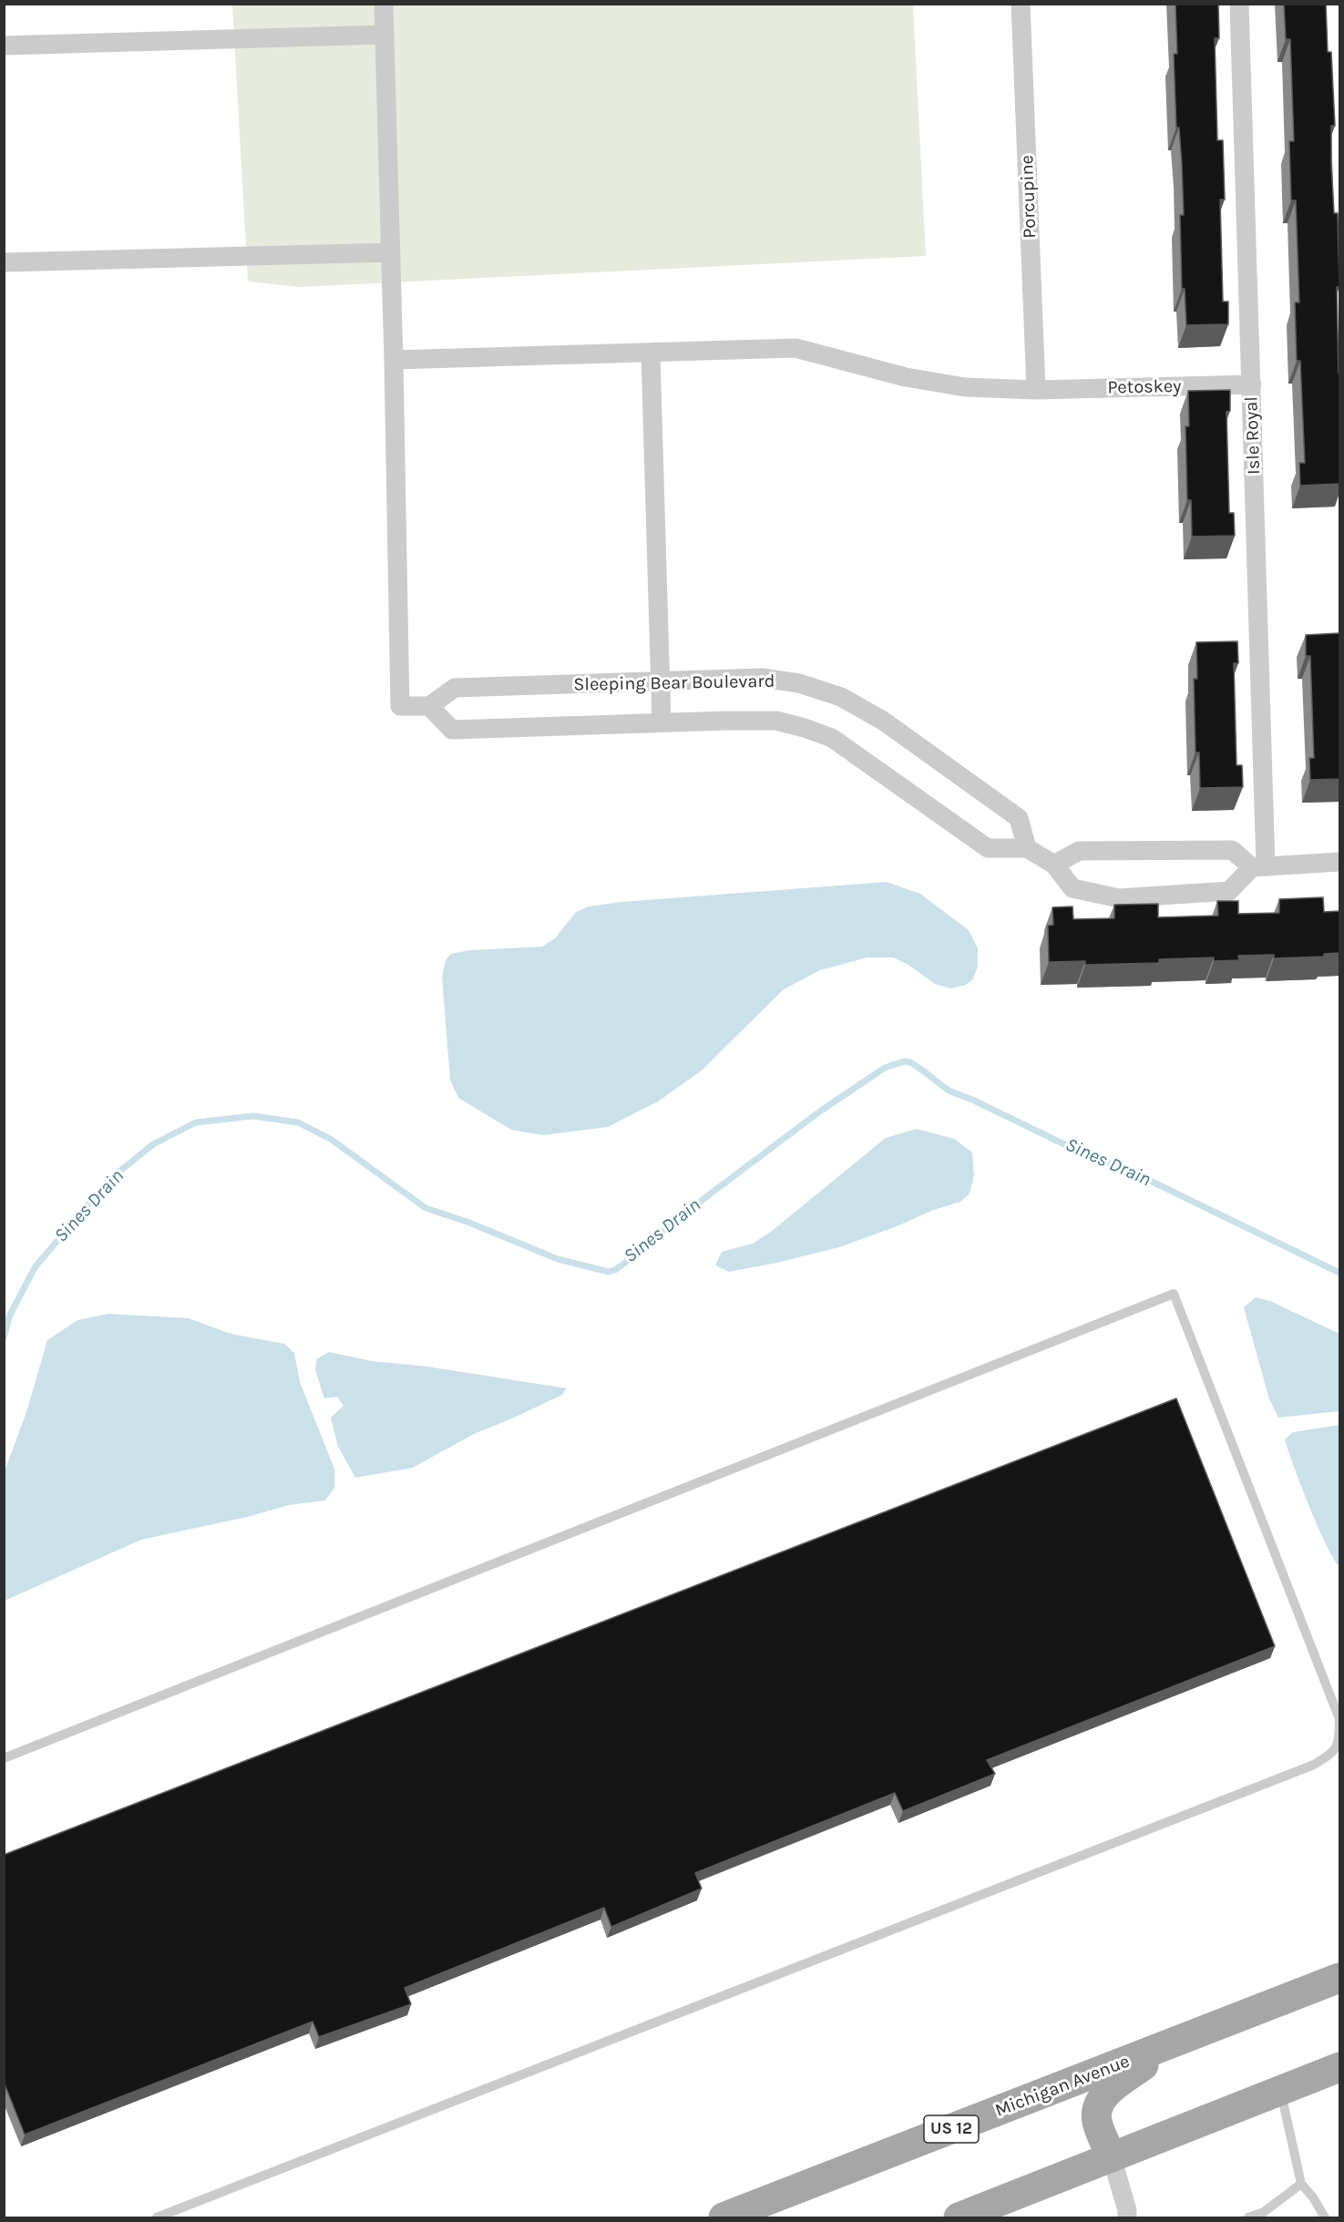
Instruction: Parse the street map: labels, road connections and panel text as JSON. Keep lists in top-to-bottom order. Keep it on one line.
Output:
{"streets":{"main road":["Michigan Avenue","US 12"],"street":["Porcupine","Petoskey","Isle Royal","Sleeping Bear Boulevard"]},"crossings":[["Porcupine","Petoskey"],["Petoskey","Isle Royal"]],"water":["Sines Drain"]}
